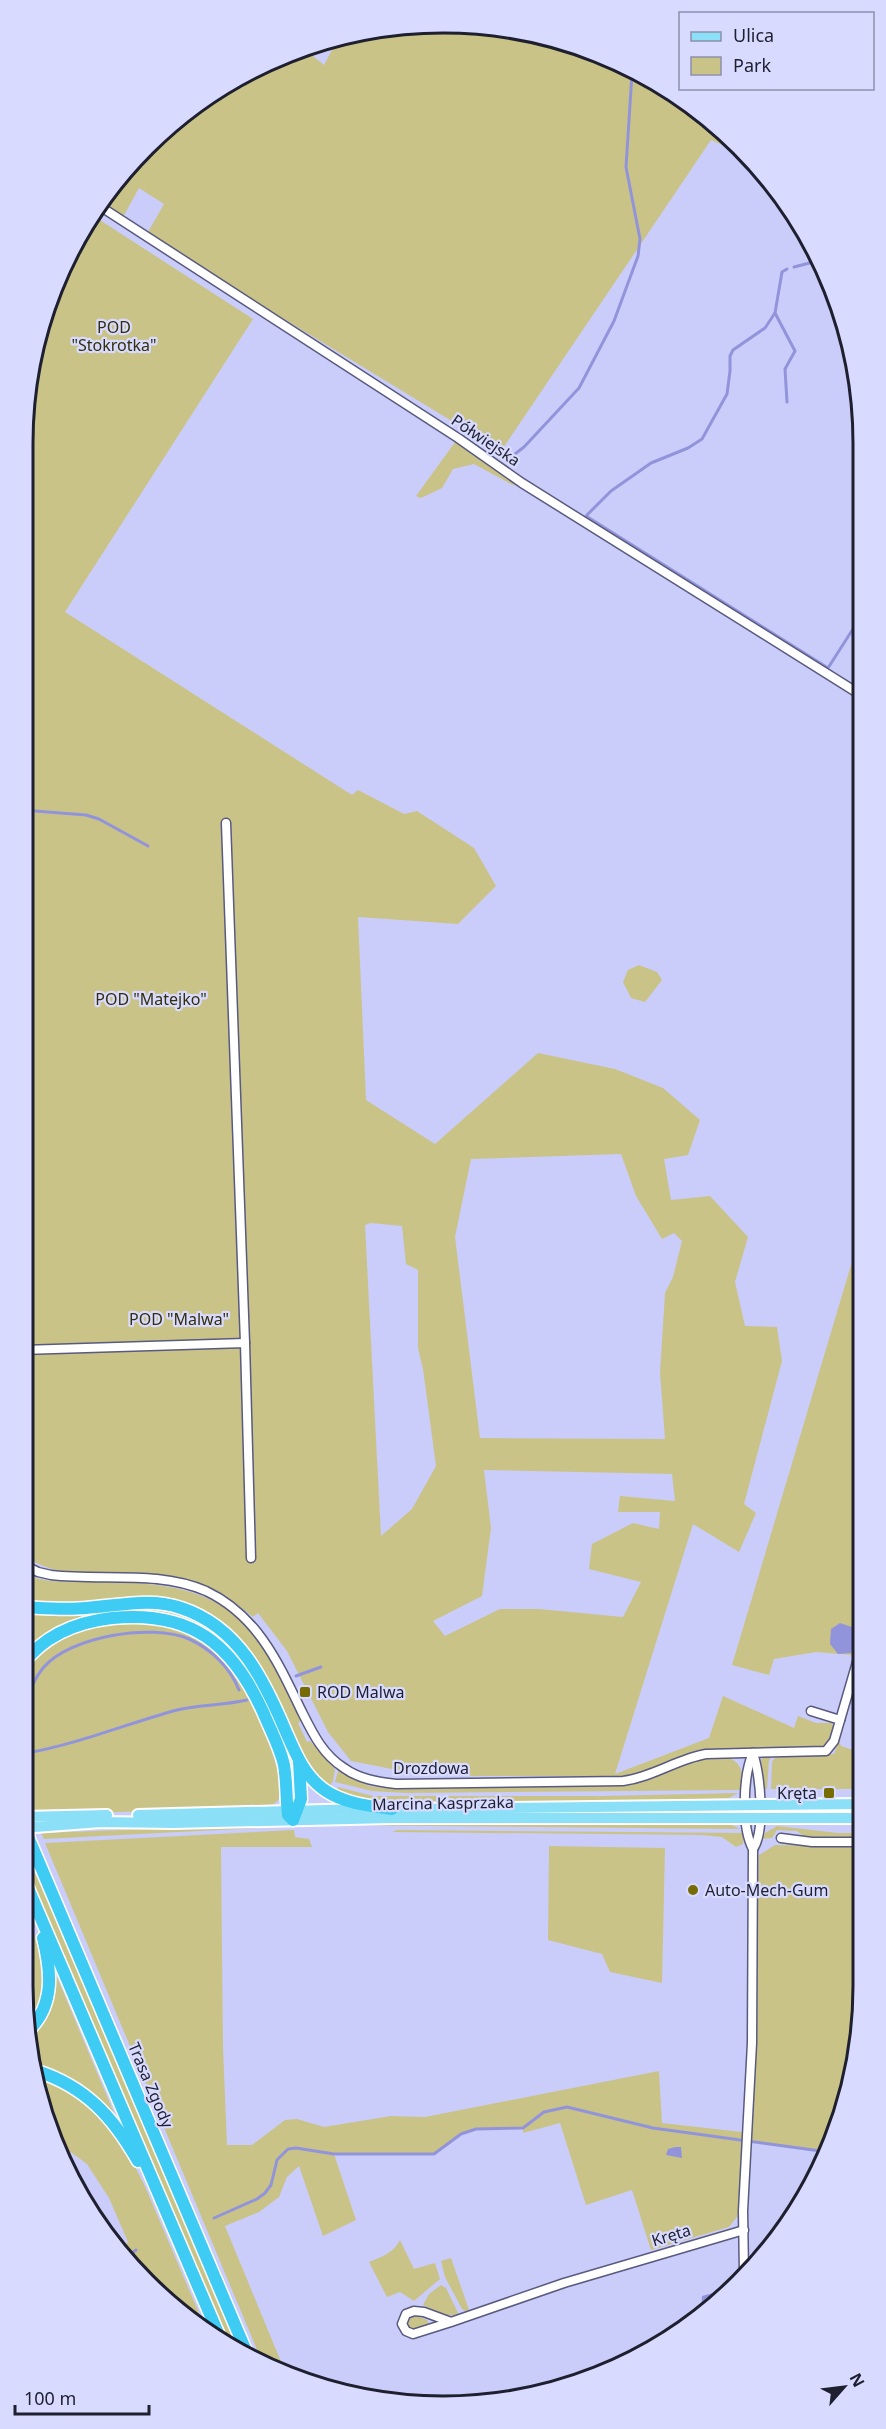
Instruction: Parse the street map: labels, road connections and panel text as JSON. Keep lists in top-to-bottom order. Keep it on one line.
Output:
{"streets":{"highway":["Trasa Zgody"],"main road":["Marcina Kasprzaka"],"street":["Półwiejska","Drozdowa","Kręta"]},"parks":["POD \"Stokrotka\"","POD \"Matejko\"","POD \"Malwa\""],"places":{"transit":["ROD Malwa","Kręta"],"other":["Auto-Mech-Gum"]},"legend":["Ulica","Park"],"scale_bar":"100 m","north":"top right"}
